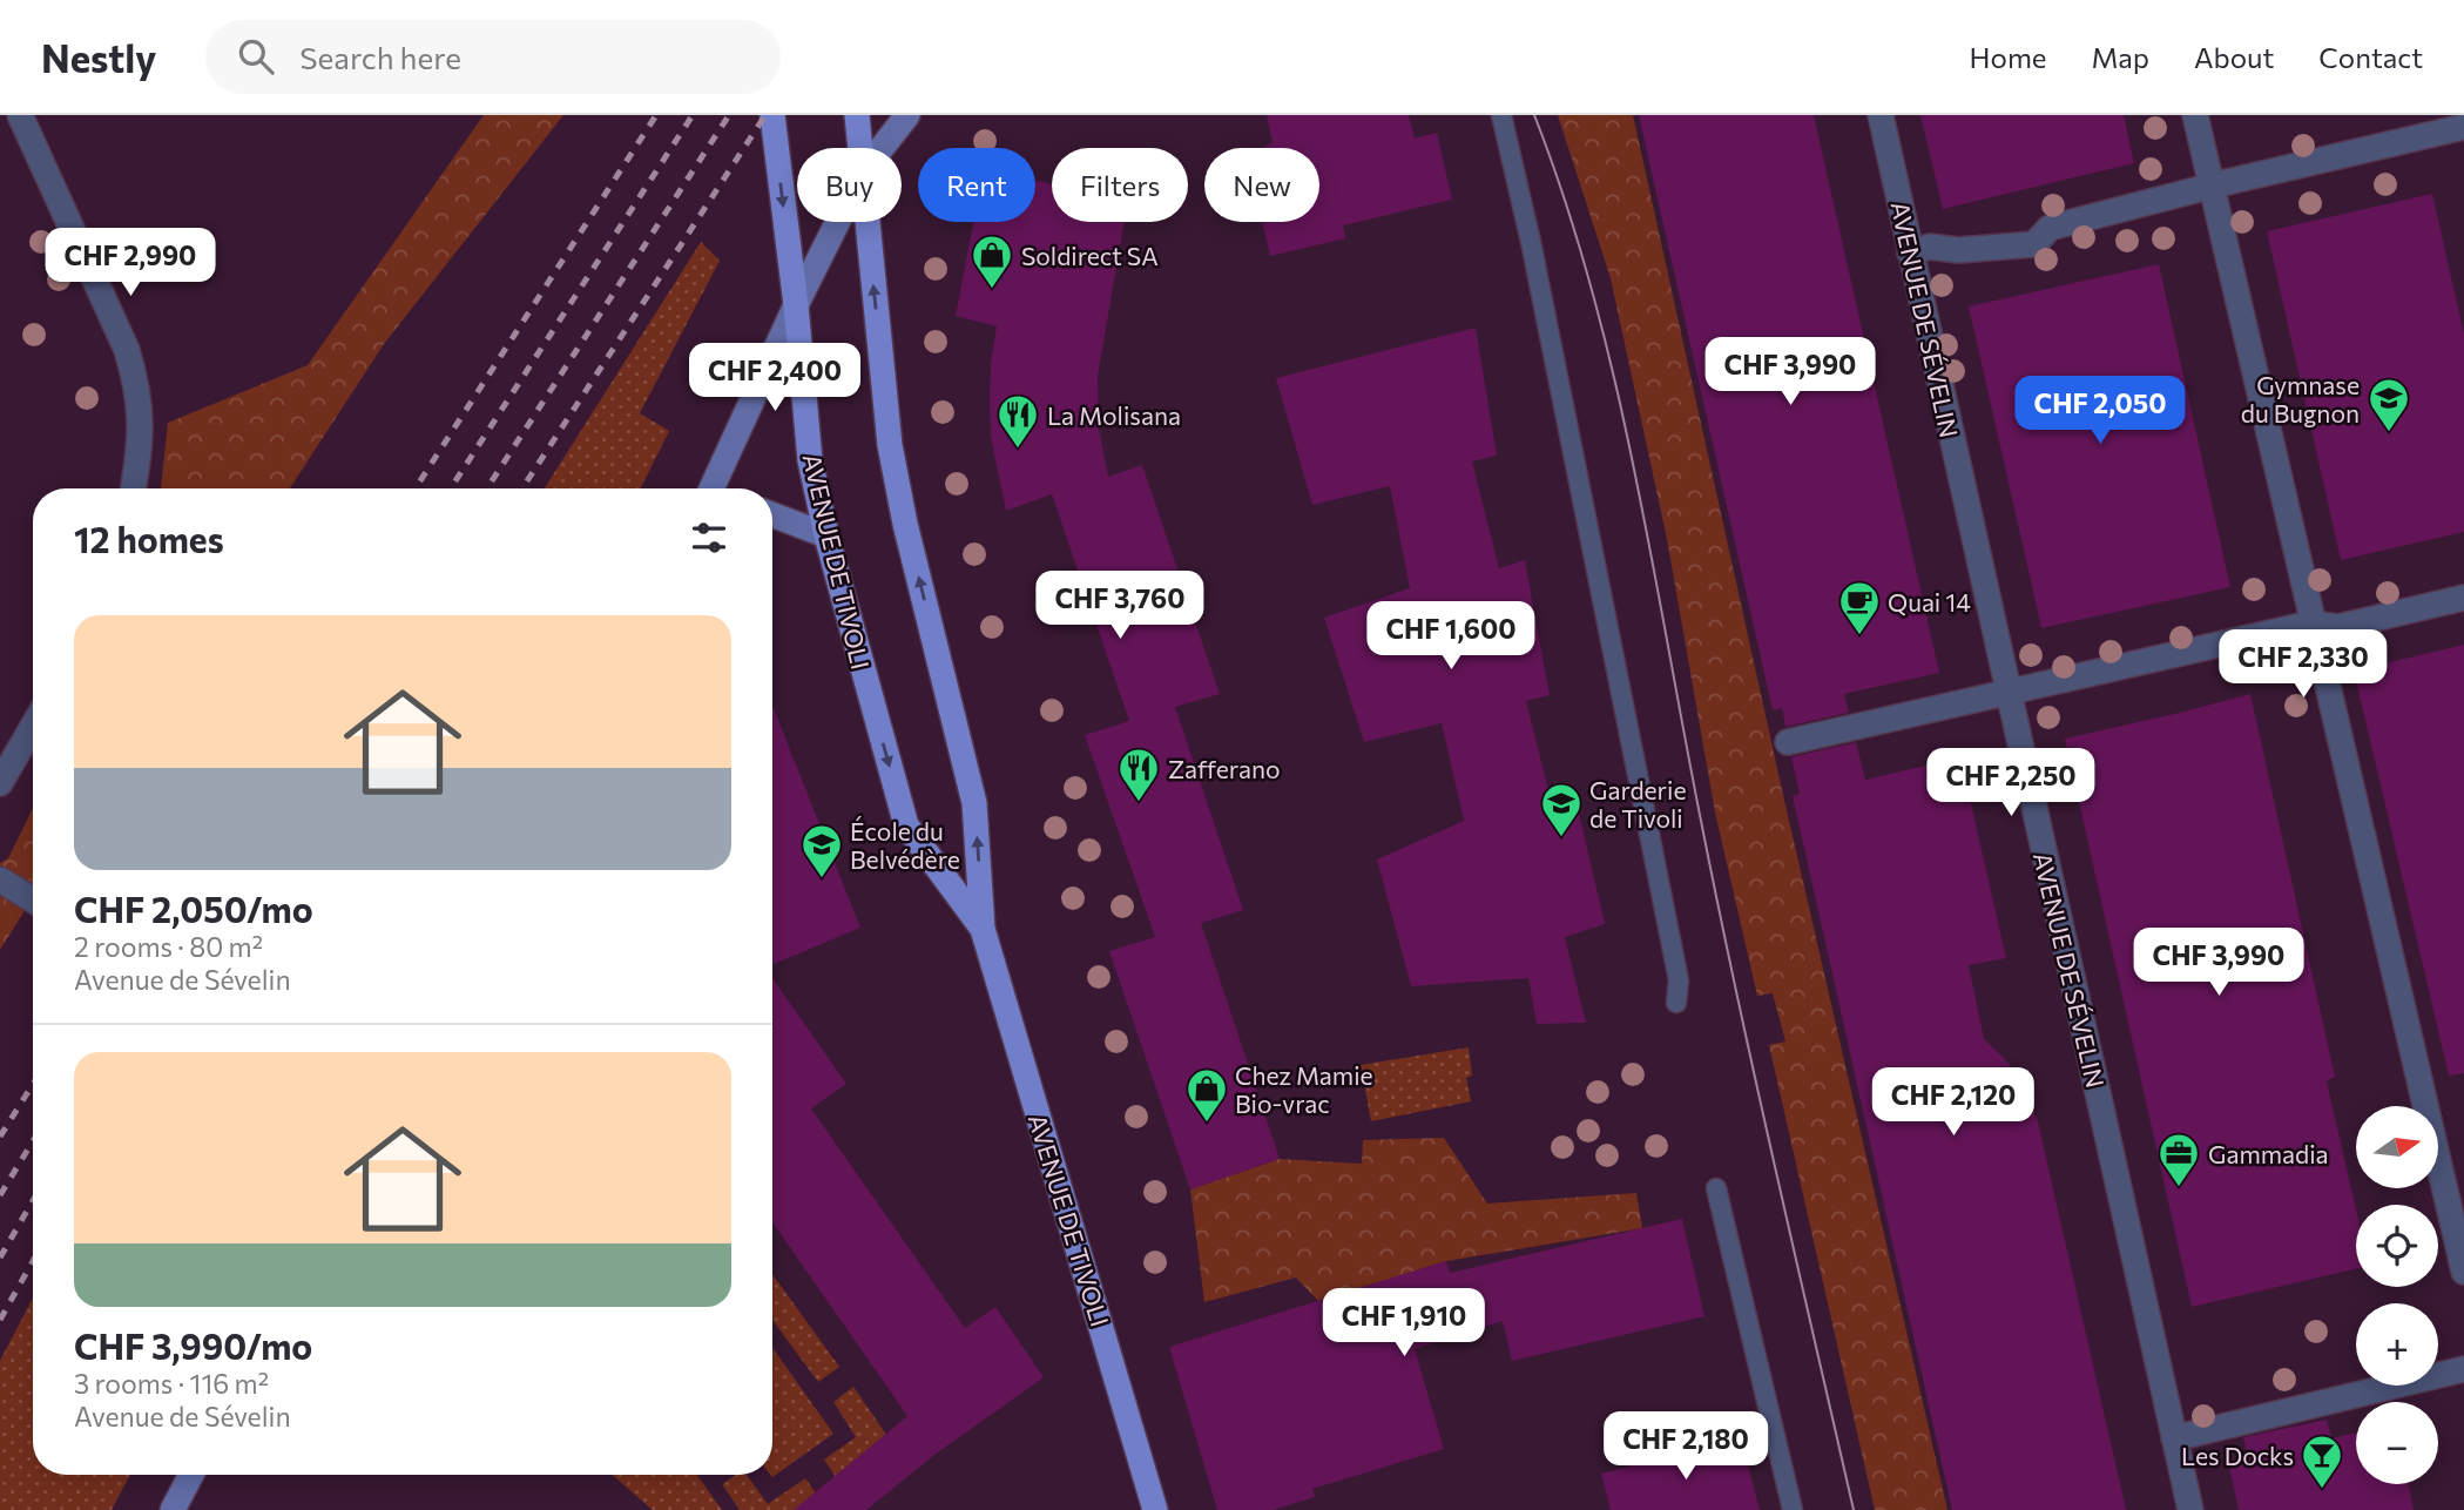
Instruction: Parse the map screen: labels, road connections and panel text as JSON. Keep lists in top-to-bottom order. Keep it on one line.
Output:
{"streets":{"main road":["AVENUE DE TIVOLI"],"street":["AVENUE DE SÉVELIN"]},"places":{"shop":["Soldirect SA","Chez Mamie Bio-vrac"],"school or university":["Gymnase du Bugnon","Garderie de Tivoli","École du Belvédère"],"restaurant":["La Molisana","Zafferano"],"cafe":["Quai 14"],"office":["Gammadia"],"bar":["Les Docks"]},"north":"right","page":{"header":"Nestly","search":"Search here","nav":["Home","Map","About","Contact"],"chip":["Buy","Rent","Filters","New"],"price":["CHF 2,990","CHF 3,990","CHF 2,400","CHF 2,050","CHF 3,760","CHF 1,600","CHF 2,330","CHF 2,250","CHF 3,990","CHF 2,120","CHF 1,910","CHF 2,180"],"heading":"12 homes","list":[{"name":"CHF 2,050/mo","note":"2 rooms · 80 m² · Avenue de Sévelin"},{"name":"CHF 3,990/mo","note":"3 rooms · 116 m² · Avenue de Sévelin"}],"map_buttons":["+","−"]}}
